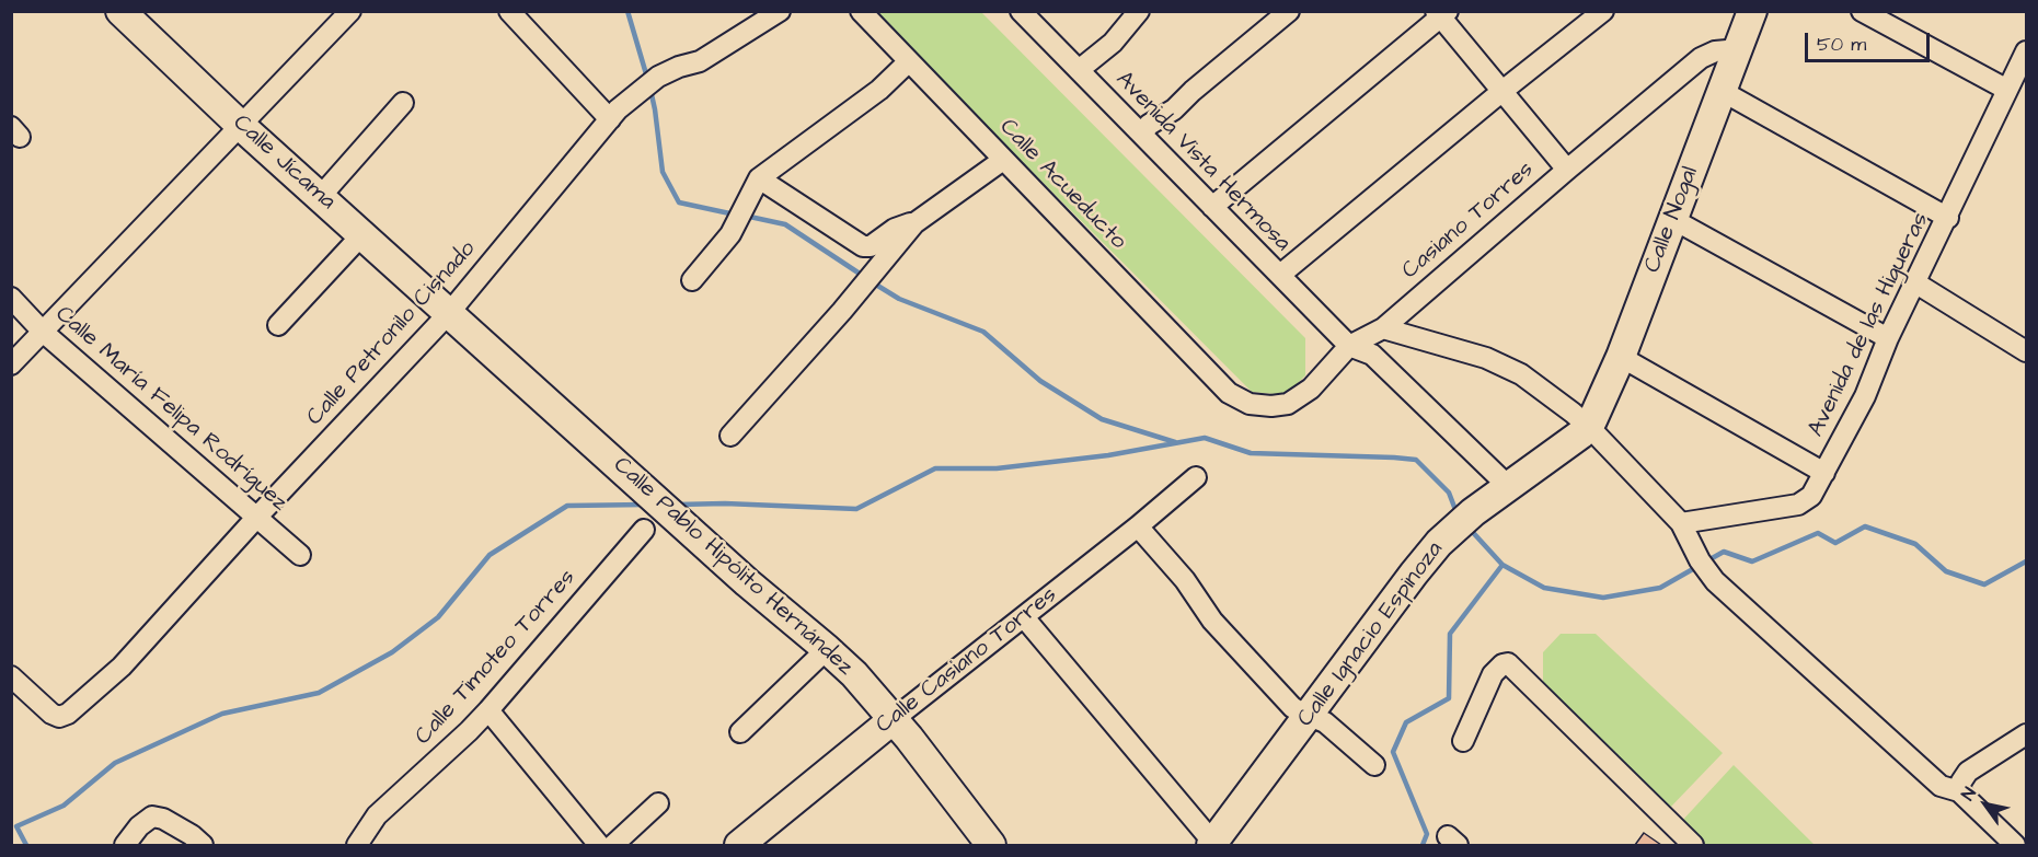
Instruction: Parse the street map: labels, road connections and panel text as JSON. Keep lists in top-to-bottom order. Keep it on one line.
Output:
{"streets":{"street":["Avenida Vista Hermosa","Calle Jícama","Calle Acueducto","Calle Nogal","Casiano Torres","Avenida de las Higueras","Calle Petronilo Cisnado","Calle María Felipa Rodríguez","Calle Pablo Hipólito Hernández","Calle Ignacio Espinoza","Calle Timoteo Torres","Calle Casiano Torres"]},"crossings":[["Avenida Vista Hermosa","Casiano Torres"],["Avenida Vista Hermosa","Calle Ignacio Espinoza"],["Calle Jícama","Calle Petronilo Cisnado"],["Calle Jícama","Calle Pablo Hipólito Hernández"],["Calle Acueducto","Casiano Torres"],["Calle Nogal","Casiano Torres"],["Calle Nogal","Calle Ignacio Espinoza"],["Calle Petronilo Cisnado","Calle María Felipa Rodríguez"],["Calle Petronilo Cisnado","Calle Pablo Hipólito Hernández"],["Calle Pablo Hipólito Hernández","Calle Casiano Torres"]],"scale_bar":"50 m","north":"top left"}
